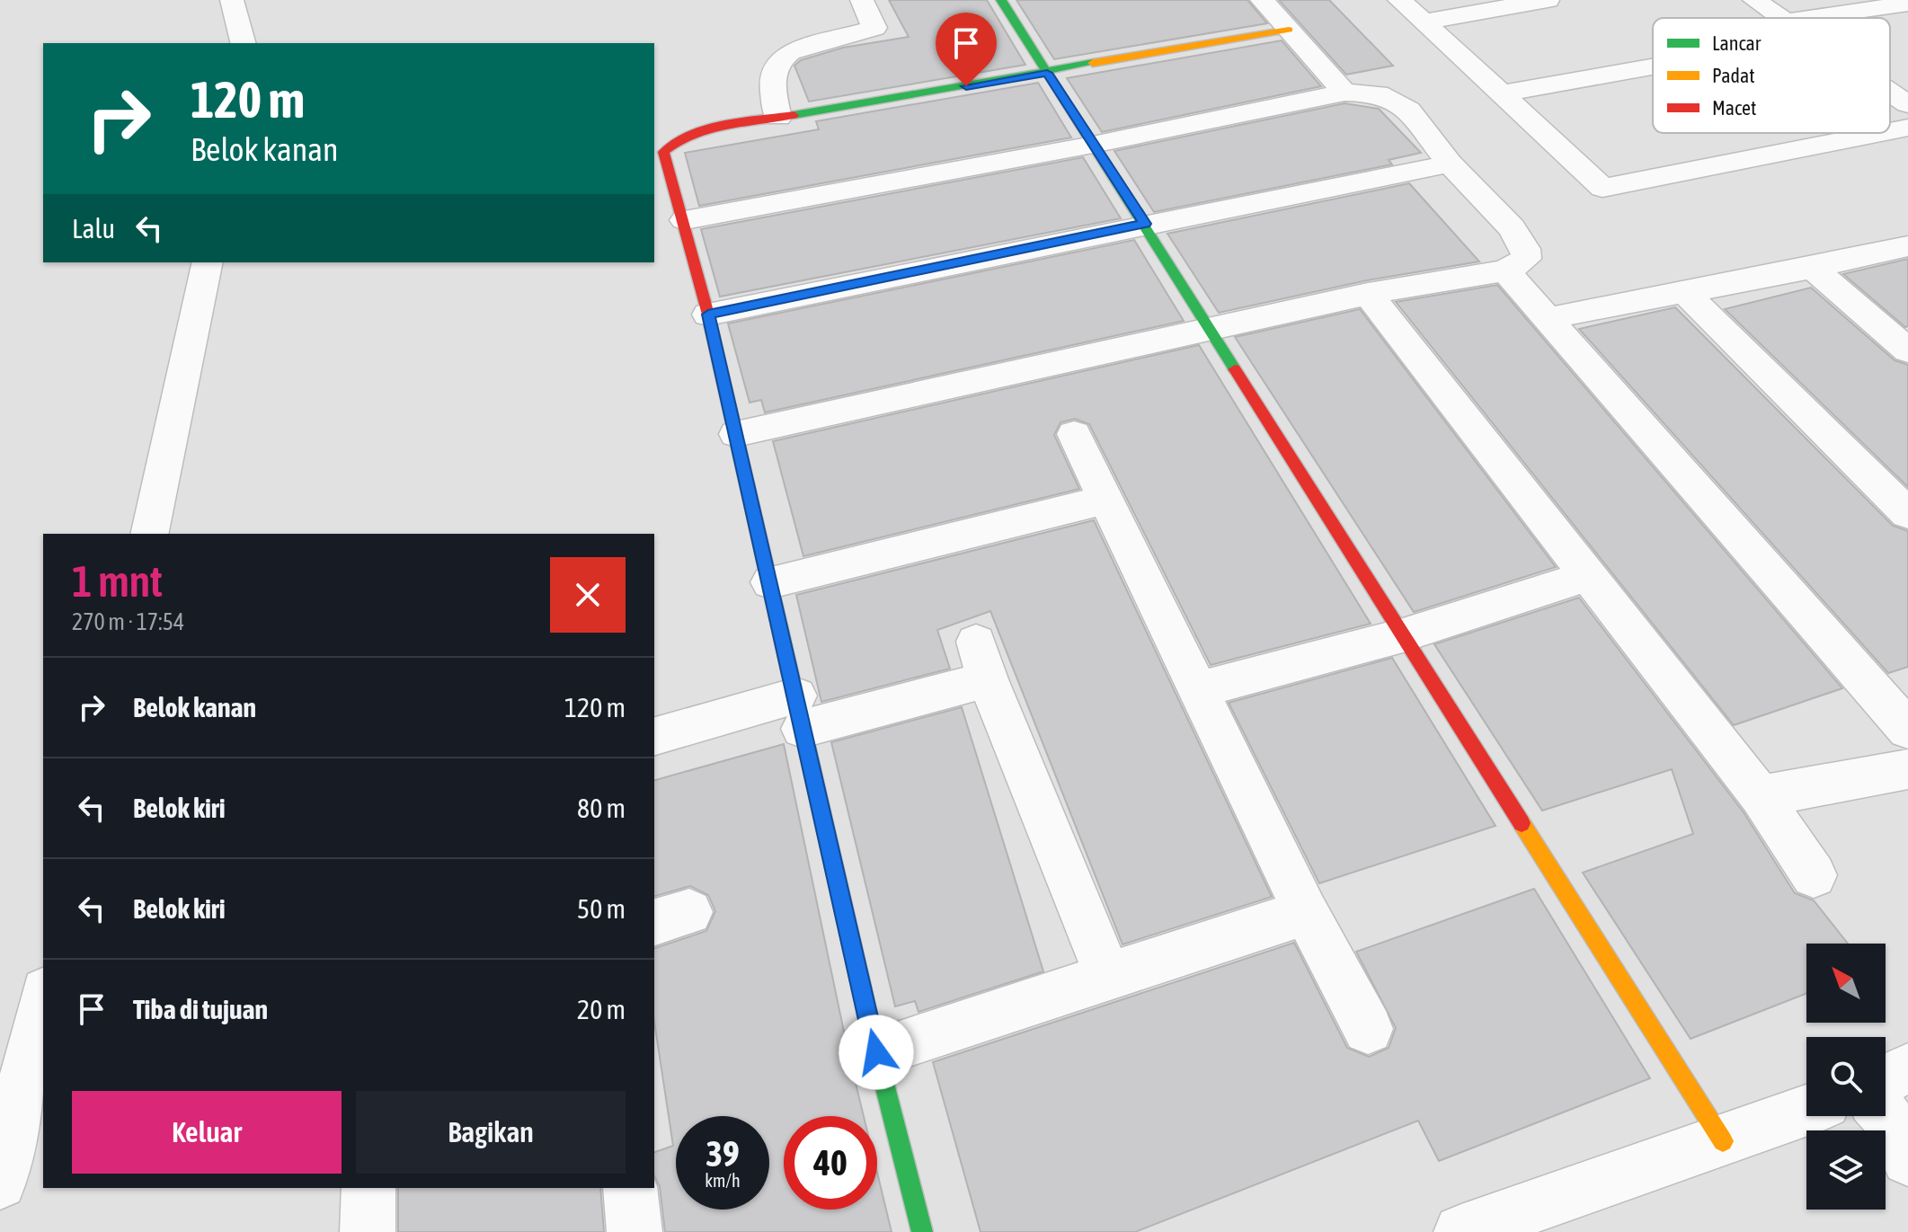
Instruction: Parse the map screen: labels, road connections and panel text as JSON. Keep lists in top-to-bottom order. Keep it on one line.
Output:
{"legend":["Lancar","Padat","Macet"],"north":"top left","page":{"turn":["120 m","Belok kanan"],"then":"Lalu","heading":["1 mnt","270 m · 17:54"],"list":[{"name":"Belok kanan","value":"120 m"},{"name":"Belok kiri","value":"80 m"},{"name":"Belok kiri","value":"50 m"},{"name":"Tiba di tujuan","value":"20 m"}],"buttons":["Keluar","Bagikan"],"speed":"39 km/h","limit":"40"}}
